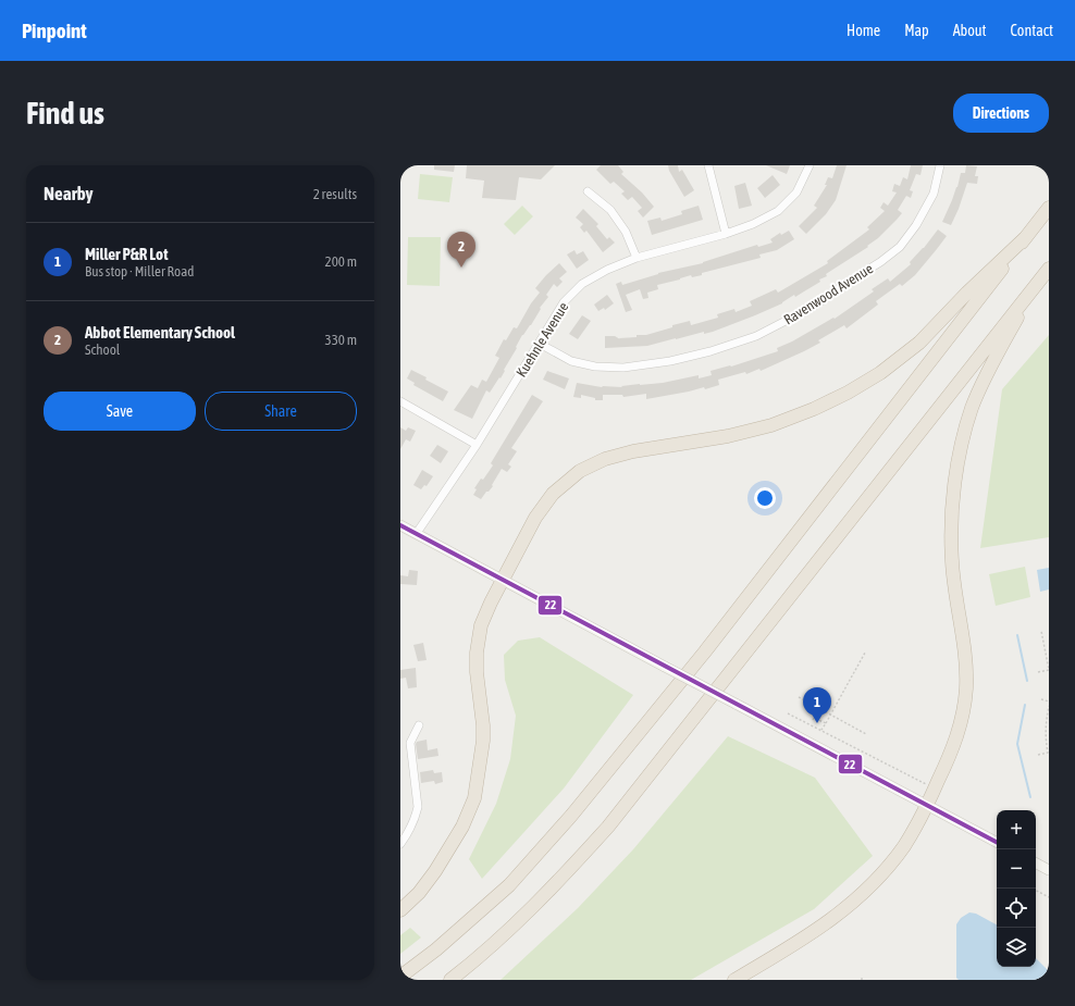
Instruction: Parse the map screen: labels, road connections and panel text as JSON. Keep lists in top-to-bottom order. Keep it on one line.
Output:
{"streets":{"street":["Ravenwood Avenue","Kuehnle Avenue"]},"crossings":[["Ravenwood Avenue","Kuehnle Avenue"]],"lines":["transit line 22"],"page":{"header":"Pinpoint","nav":["Home","Map","About","Contact"],"buttons":["Directions",["Save","Share"]],"title":"Find us","heading":["Nearby","2 results"],"list":[{"mark":"1","name":"Miller P&R Lot","note":"Bus stop · Miller Road","value":"200 m"},{"mark":"2","name":"Abbot Elementary School","note":"School","value":"330 m"}],"pins":["2","1"],"map_buttons":["+","−"]}}
